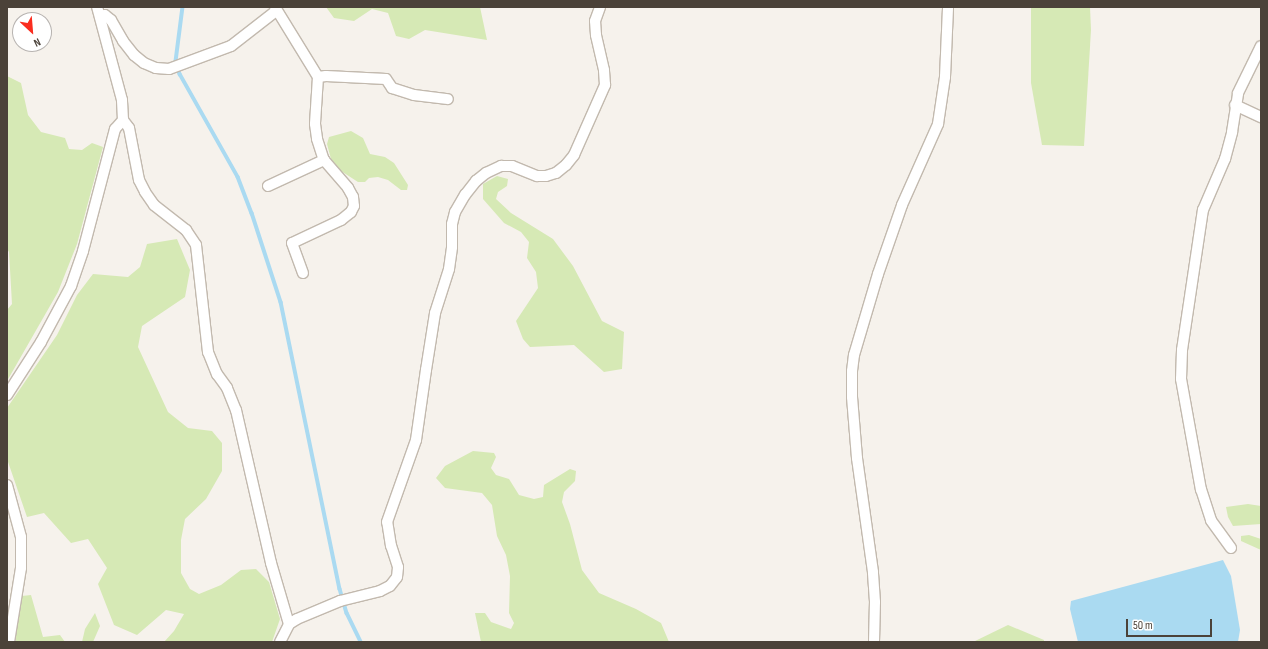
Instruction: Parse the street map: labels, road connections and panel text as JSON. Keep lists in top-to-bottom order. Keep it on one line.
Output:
{"scale_bar":"50 m","north":"bottom right"}
